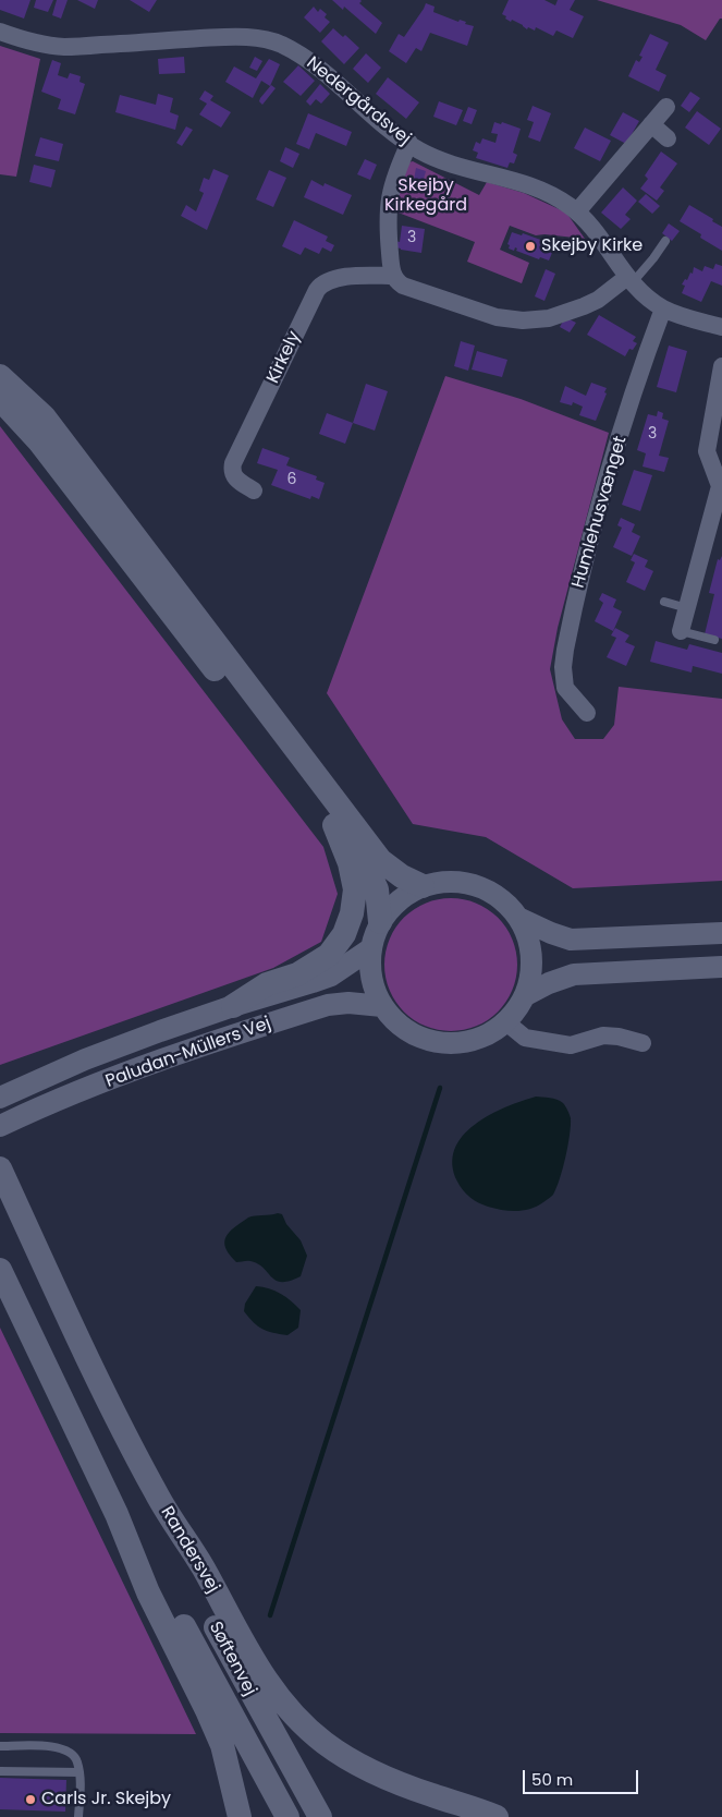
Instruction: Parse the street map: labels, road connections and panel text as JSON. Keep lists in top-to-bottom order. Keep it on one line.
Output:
{"streets":{"main road":["Randersvej","Søftenvej"],"street":["Nedergårdsvej","Kirkely","Humlehusvænget","Paludan-Müllers Vej"]},"crossings":[["Nedergårdsvej","Humlehusvænget"],["Randersvej","Søftenvej"]],"parks":["Skejby Kirkegård"],"places":["Skejby Kirke","Carls Jr. Skejby"],"house_numbers":["3","3","6"],"scale_bar":"50 m"}
